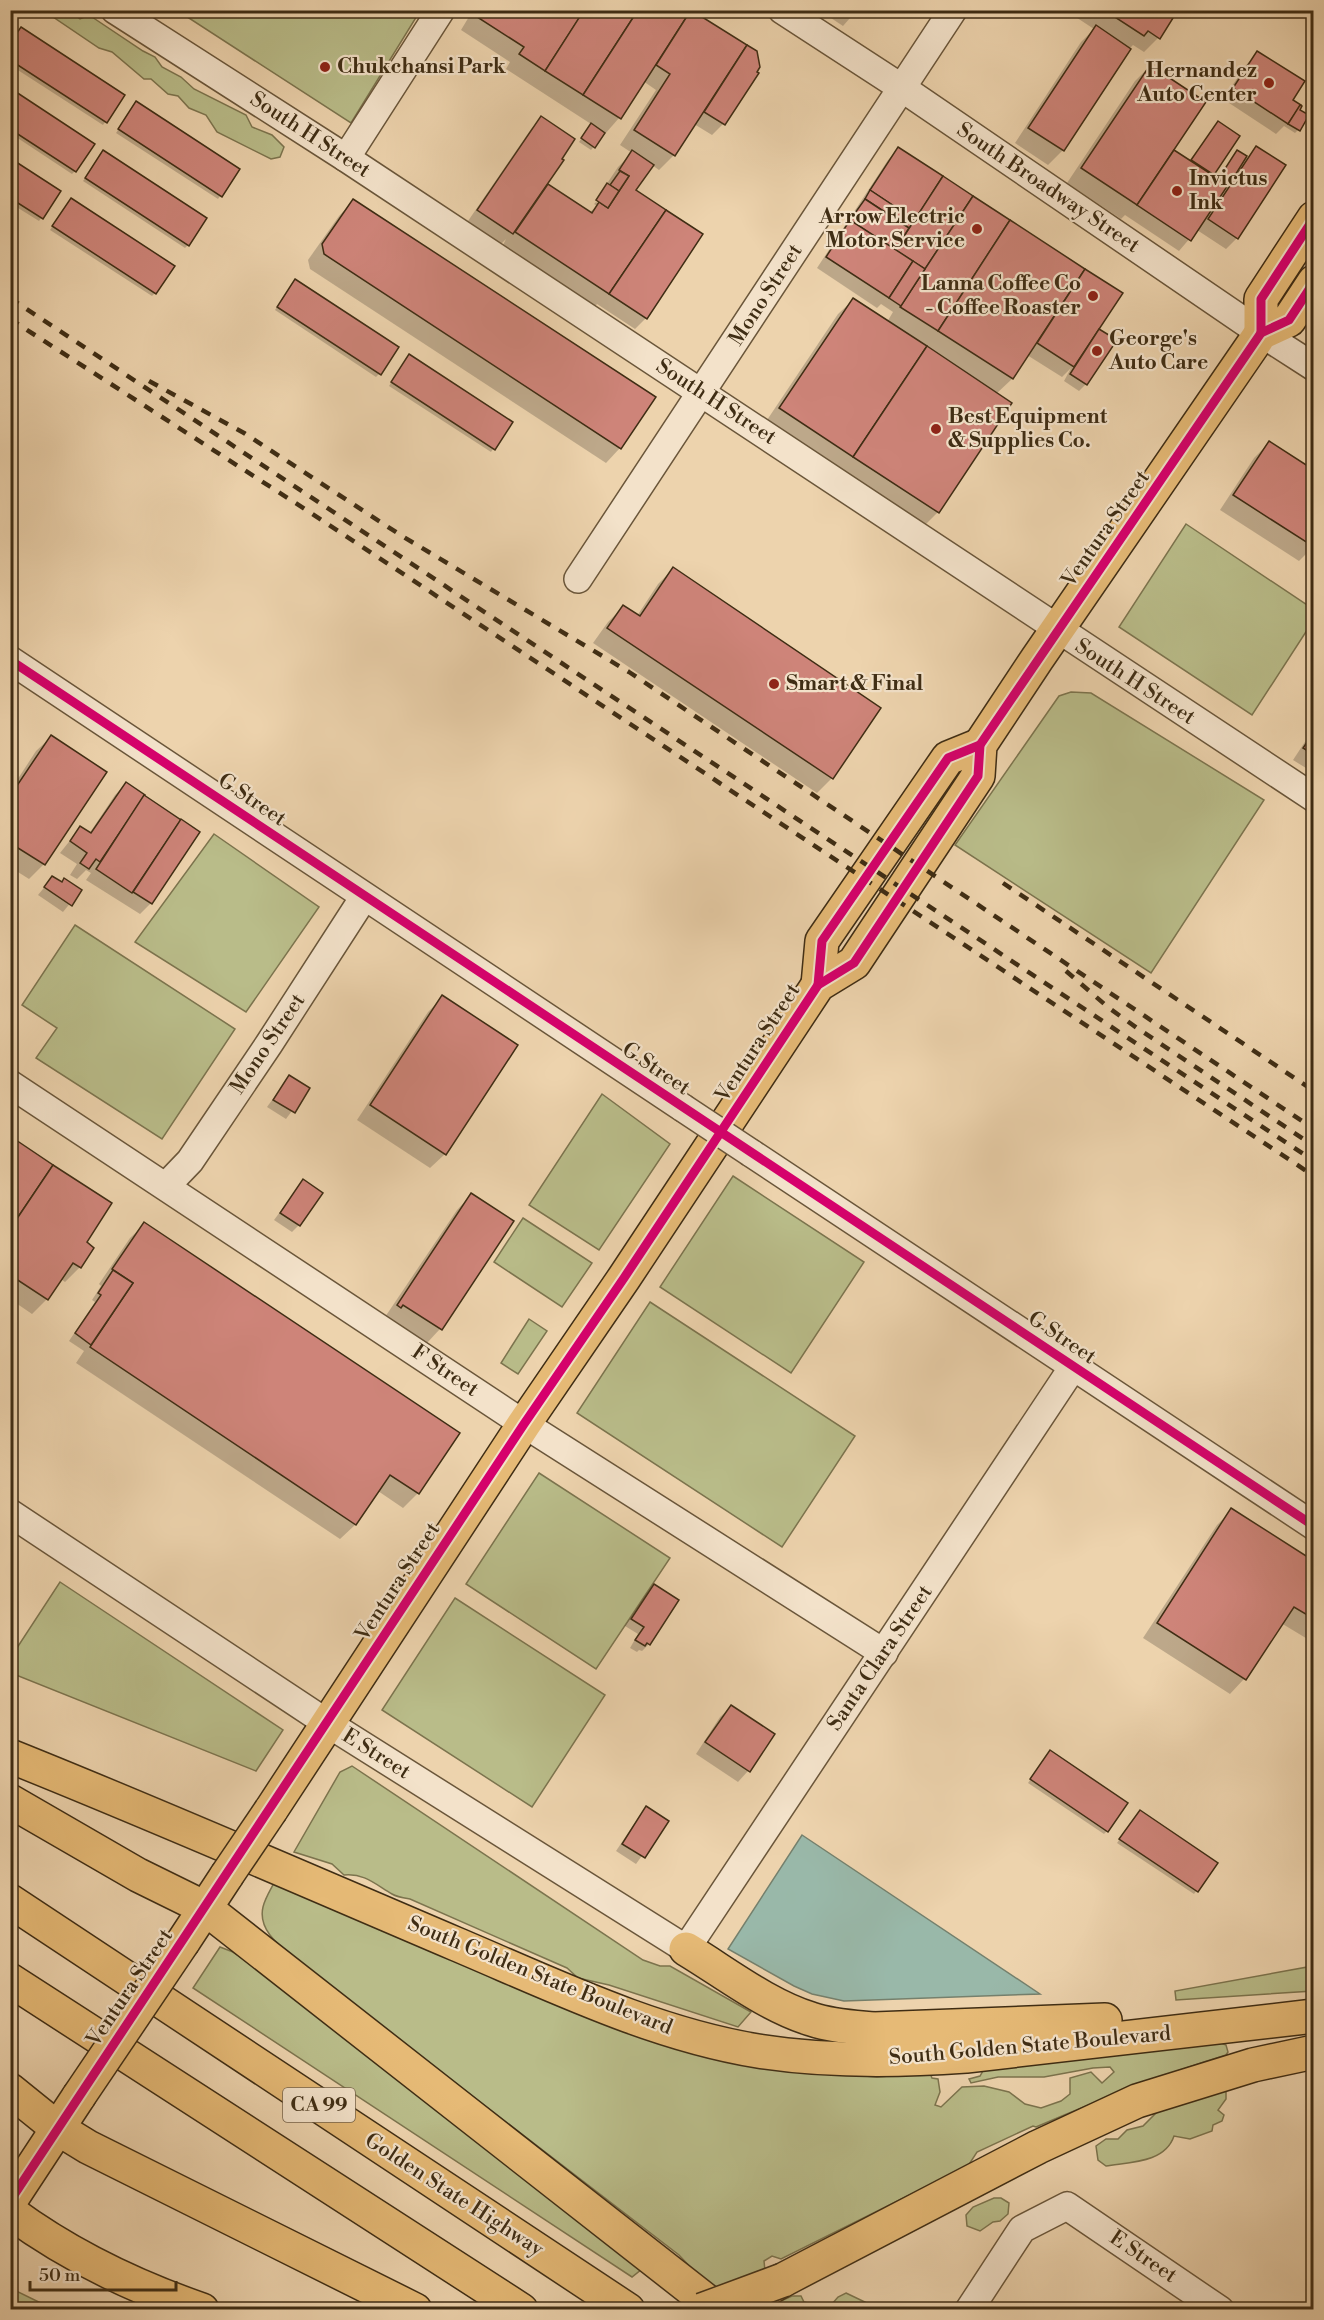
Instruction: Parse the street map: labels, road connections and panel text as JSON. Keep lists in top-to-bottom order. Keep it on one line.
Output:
{"streets":{"main road":["Ventura Street","South Golden State Boulevard","CA 99","Golden State Highway"],"street":["South H Street","South Broadway Street","Mono Street","G Street","F Street","Santa Clara Street","E Street"]},"crossings":[["South H Street","Mono Street"],["South H Street","Ventura Street"],["South Broadway Street","Mono Street"],["South Broadway Street","Ventura Street"],["Mono Street","G Street"],["Mono Street","F Street"],["Ventura Street","F Street"],["Ventura Street","E Street"],["G Street","Santa Clara Street"],["F Street","Santa Clara Street"],["Santa Clara Street","E Street"]],"places":["Chukchansi Park","Hernandez Auto Center","Invictus Ink","Arrow Electric Motor Service","Lanna Coffee Co - Coffee Roaster","George's Auto Care","Best Equipment & Supplies Co.","Smart & Final"],"scale_bar":"50 m"}
